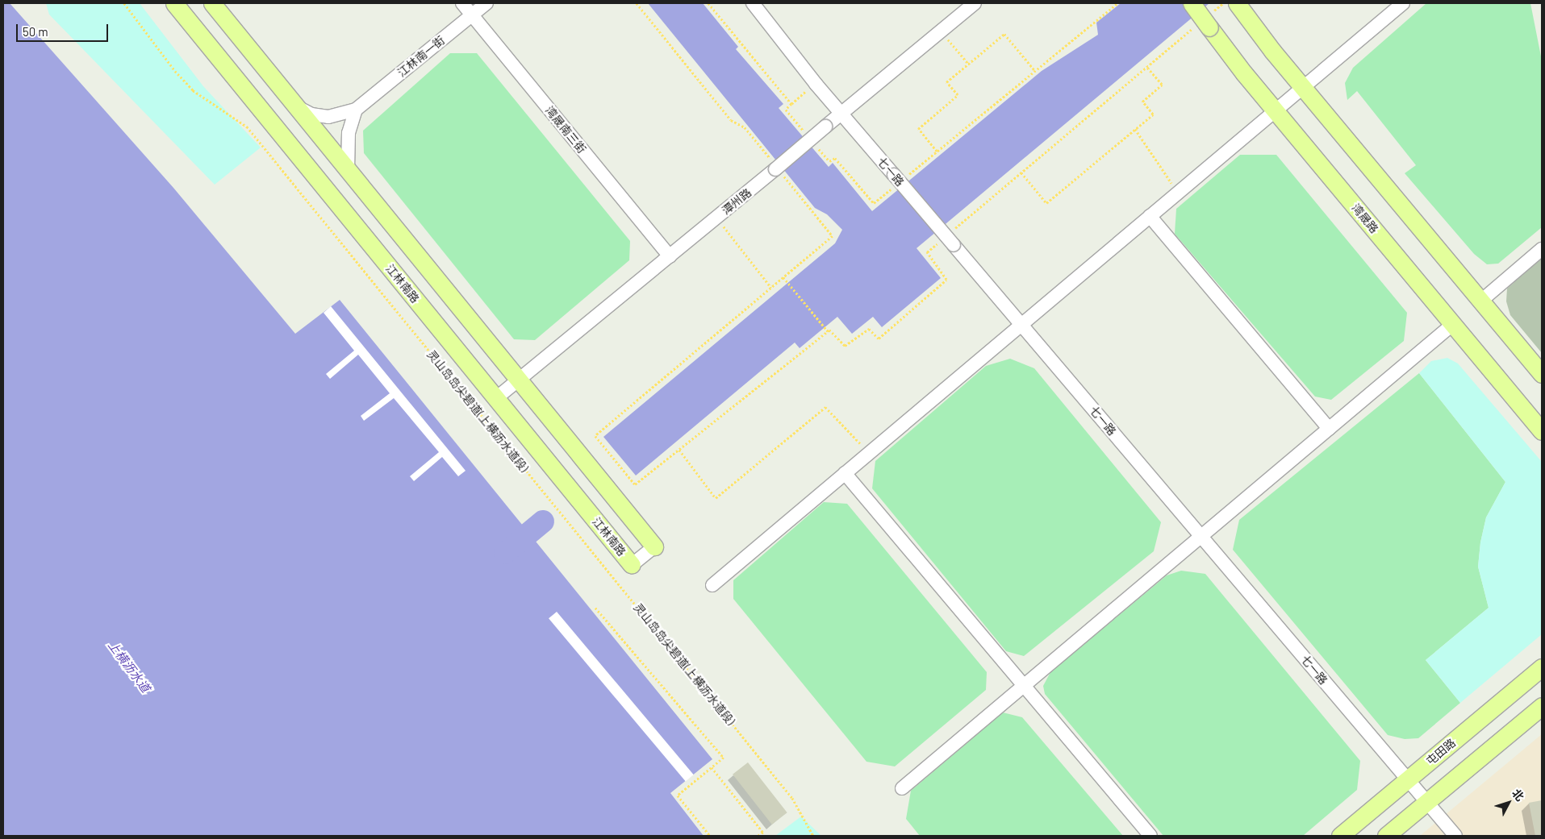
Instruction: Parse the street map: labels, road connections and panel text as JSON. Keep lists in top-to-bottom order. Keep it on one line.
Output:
{"streets":{"main road":["湾晟路","江林南路","屯田路"],"street":["江林南一街","湾晟南三街","七一路","潭州路"],"path":["灵山岛岛尖碧道(上横沥水道段)"]},"crossings":[["江林南一街","湾晟南三街"],["湾晟南三街","潭州路"],["七一路","潭州路"],["七一路","屯田路"],["潭州路","江林南路"]],"water":["上横沥水道"],"scale_bar":"50 m","north":"top right"}
